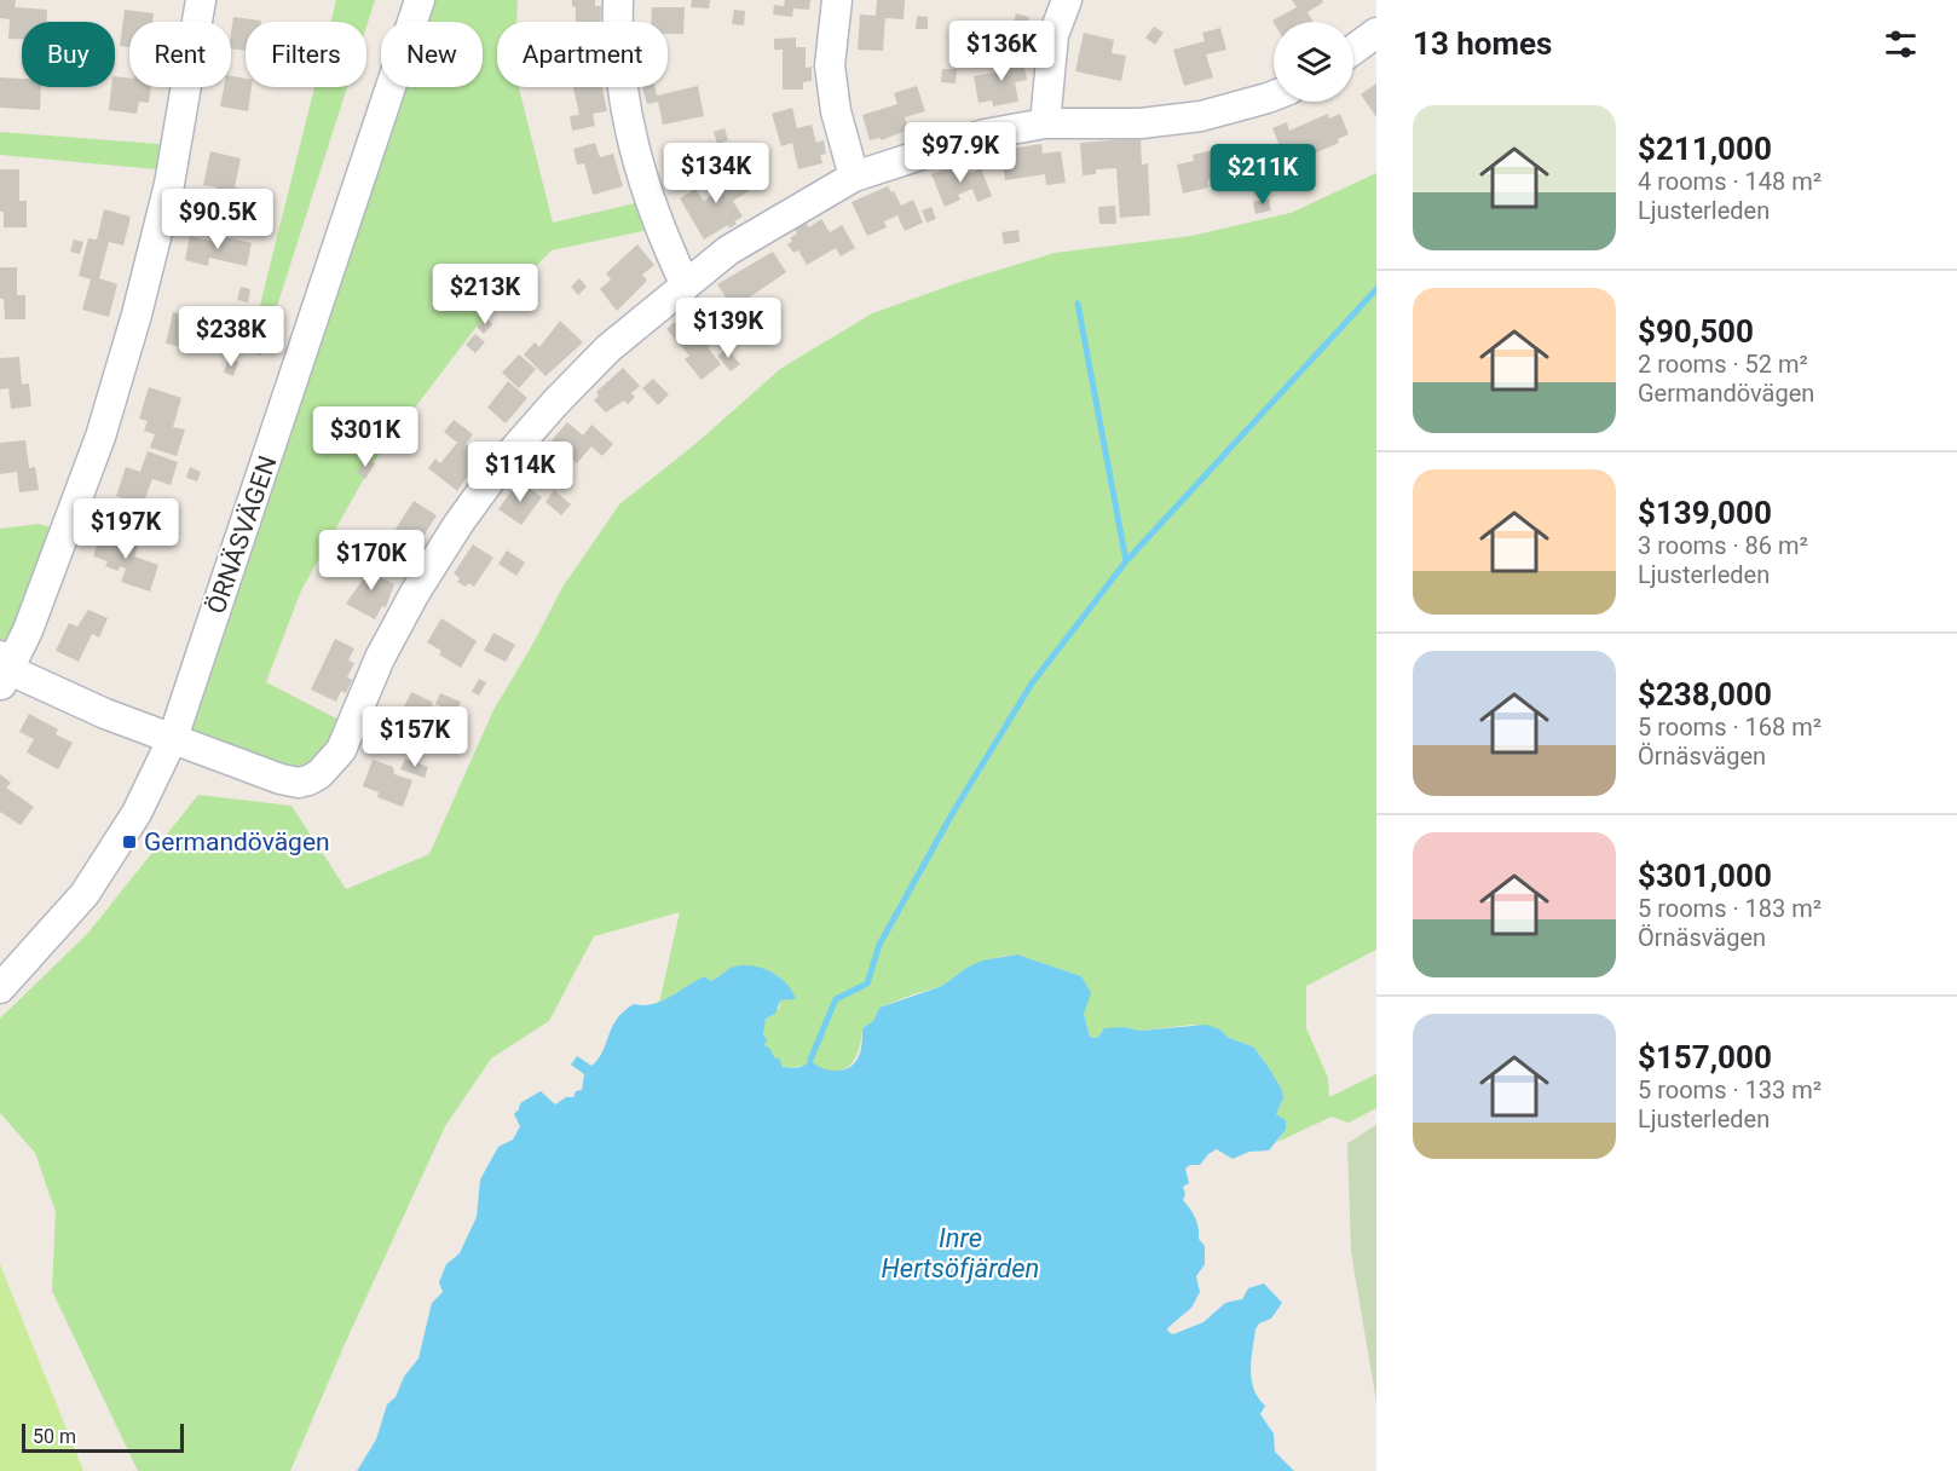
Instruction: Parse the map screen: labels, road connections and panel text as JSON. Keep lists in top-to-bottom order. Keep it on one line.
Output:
{"streets":{"street":["ÖRNÄSVÄGEN"]},"water":["Inre Hertsöfjärden"],"places":{"transit":["Germandövägen"]},"scale_bar":"50 m","page":{"heading":"13 homes","price":["$136K","$97.9K","$134K","$211K","$90.5K","$213K","$139K","$238K","$301K","$114K","$197K","$170K","$157K"],"chip":["Buy","Rent","Filters","New","Apartment"],"list":[{"name":"$211,000","note":"4 rooms · 148 m² · Ljusterleden"},{"name":"$90,500","note":"2 rooms · 52 m² · Germandövägen"},{"name":"$139,000","note":"3 rooms · 86 m² · Ljusterleden"},{"name":"$238,000","note":"5 rooms · 168 m² · Örnäsvägen"},{"name":"$301,000","note":"5 rooms · 183 m² · Örnäsvägen"},{"name":"$157,000","note":"5 rooms · 133 m² · Ljusterleden"}],"scale":"50 m"}}
